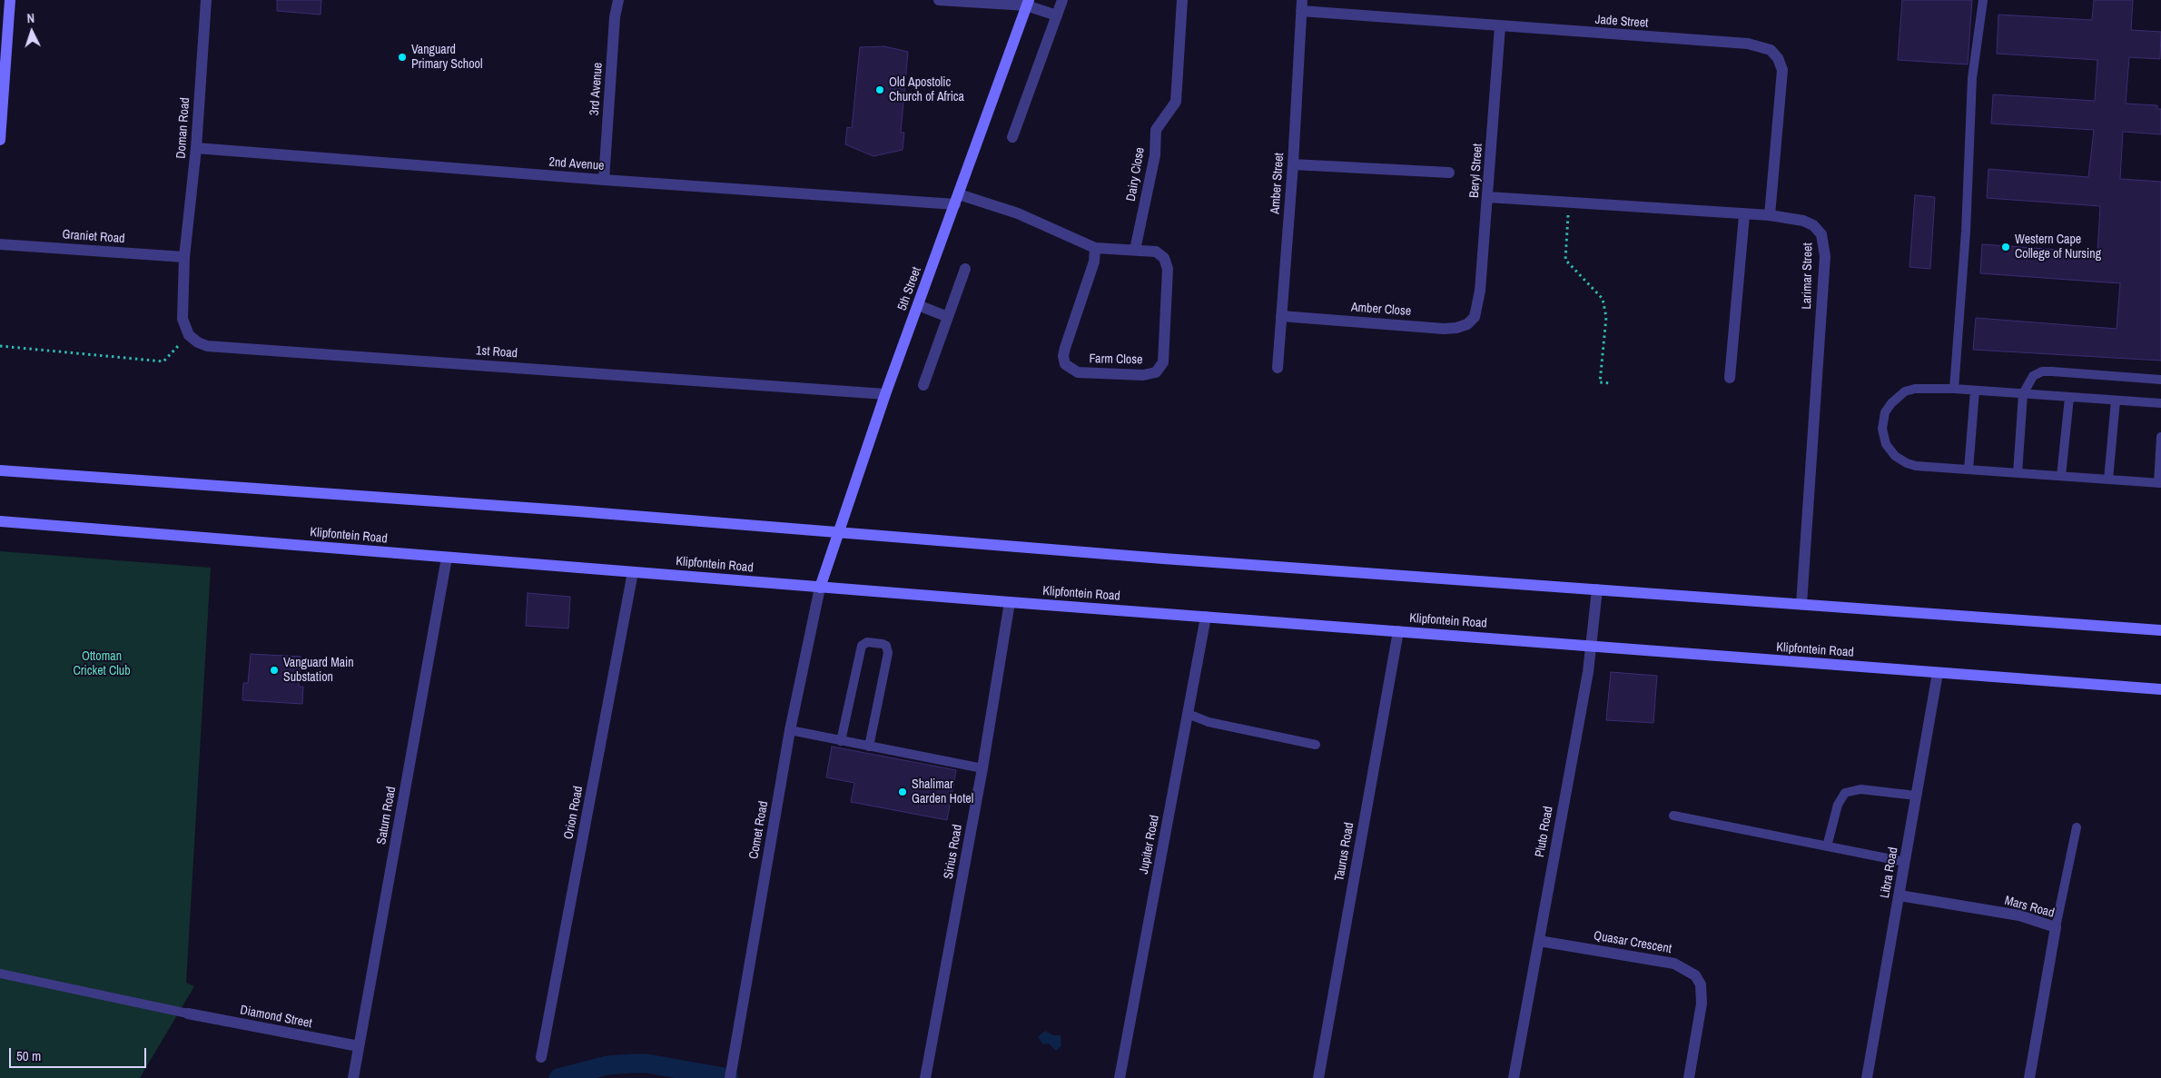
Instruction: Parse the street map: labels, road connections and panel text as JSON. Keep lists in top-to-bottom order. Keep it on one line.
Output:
{"streets":{"main road":["5th Street","Klipfontein Road"],"street":["Jade Street","3rd Avenue","Doman Road","2nd Avenue","Beryl Street","Dairy Close","Amber Street","Graniet Road","Larimar Street","Amber Close","1st Road","Farm Close","Orion Road","Saturn Road","Comet Road","Pluto Road","Jupiter Road","Sirius Road","Taurus Road","Libra Road","Mars Road","Quasar Crescent","Diamond Street"]},"crossings":[["Jade Street","Beryl Street"],["Jade Street","Amber Street"],["Jade Street","Larimar Street"],["3rd Avenue","2nd Avenue"],["Doman Road","2nd Avenue"],["Doman Road","Graniet Road"],["2nd Avenue","5th Street"],["2nd Avenue","Farm Close"],["Beryl Street","Larimar Street"],["Beryl Street","Amber Close"],["Dairy Close","Farm Close"],["Amber Street","Amber Close"],["5th Street","1st Road"],["5th Street","Farm Close"],["5th Street","Klipfontein Road"],["5th Street","Comet Road"],["Klipfontein Road","Orion Road"],["Klipfontein Road","Saturn Road"],["Klipfontein Road","Comet Road"],["Klipfontein Road","Pluto Road"],["Klipfontein Road","Jupiter Road"],["Klipfontein Road","Sirius Road"],["Klipfontein Road","Taurus Road"],["Klipfontein Road","Libra Road"],["Saturn Road","Diamond Street"],["Pluto Road","Quasar Crescent"],["Libra Road","Mars Road"]],"parks":["Ottoman Cricket Club"],"places":["Vanguard Primary School","Old Apostolic Church of Africa","Western Cape College of Nursing","Vanguard Main Substation","Shalimar Garden Hotel"],"scale_bar":"50 m","north":"top"}
